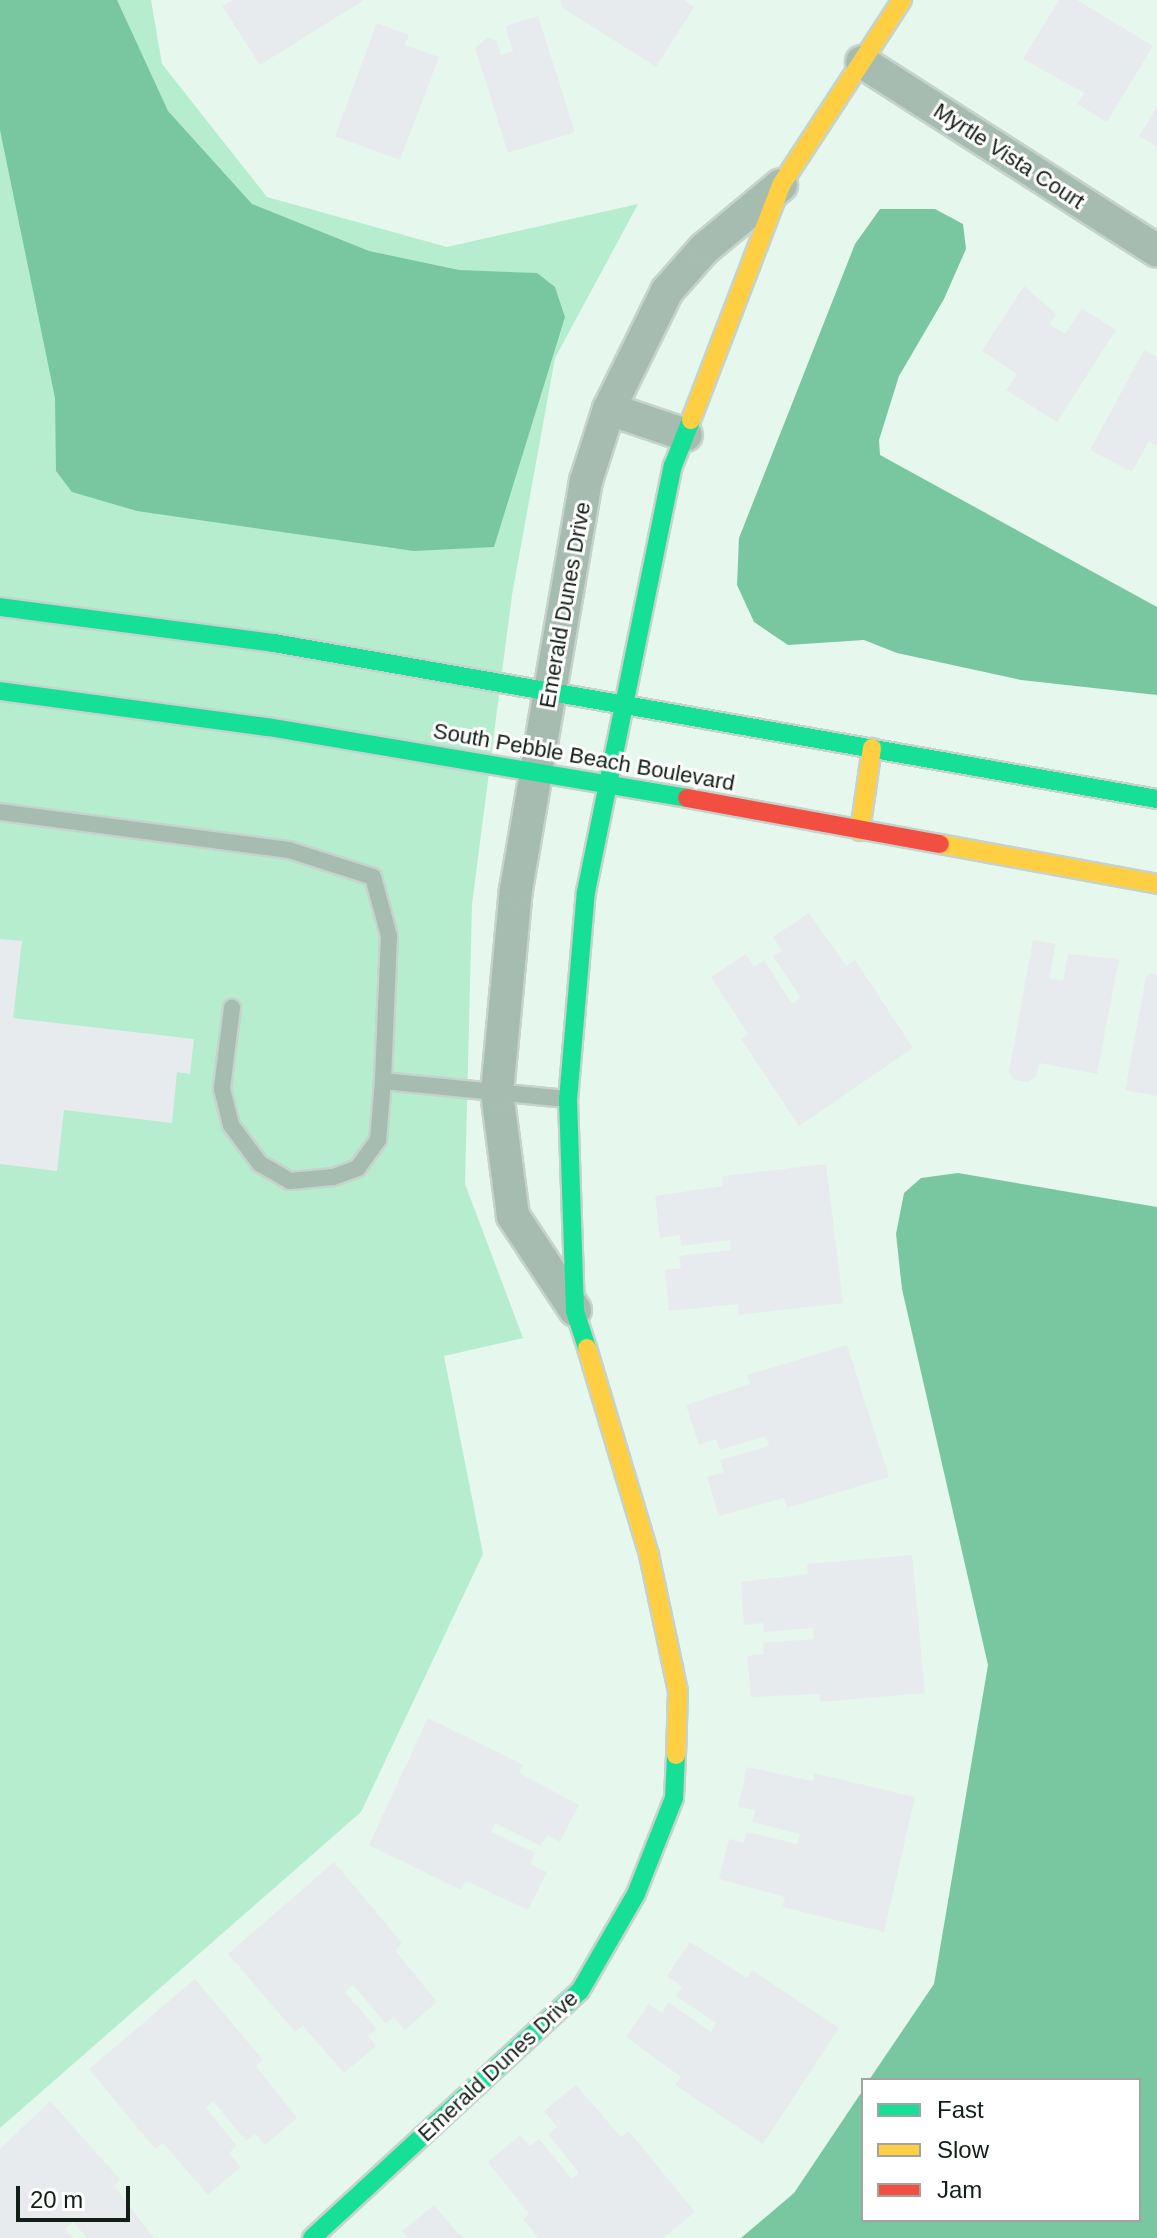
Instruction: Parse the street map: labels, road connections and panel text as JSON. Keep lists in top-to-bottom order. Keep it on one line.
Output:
{"streets":{"street":["Myrtle Vista Court","Emerald Dunes Drive","South Pebble Beach Boulevard"]},"crossings":[["Myrtle Vista Court","Emerald Dunes Drive"],["Emerald Dunes Drive","South Pebble Beach Boulevard"]],"legend":["Fast","Slow","Jam"],"scale_bar":"20 m"}
